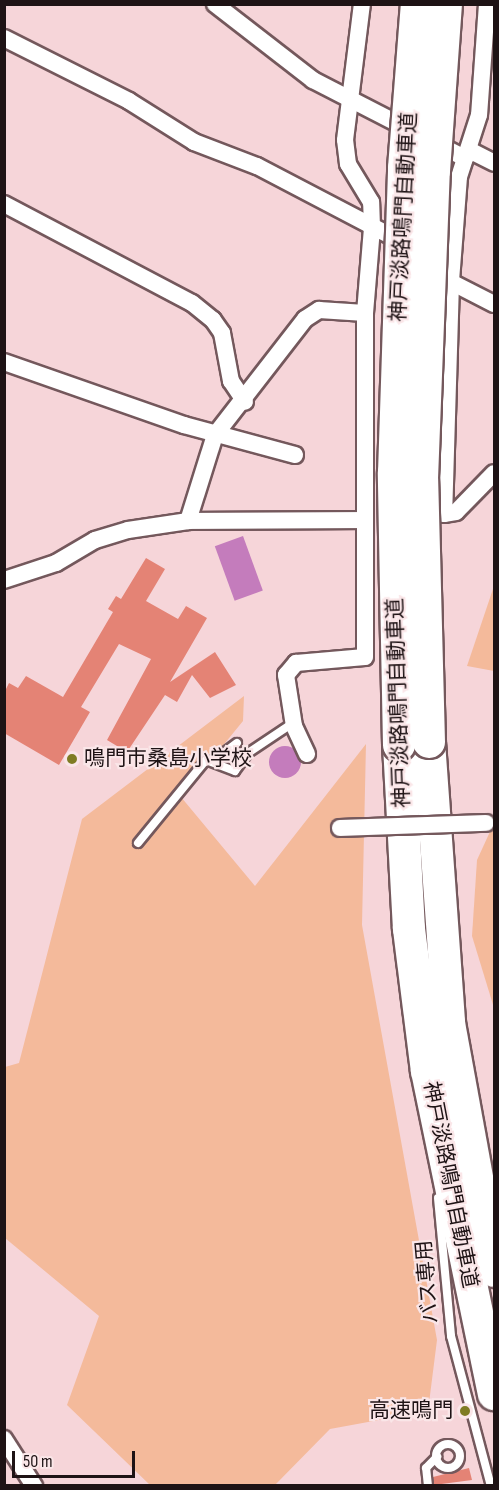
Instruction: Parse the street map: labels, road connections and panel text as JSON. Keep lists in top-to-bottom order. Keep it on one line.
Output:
{"streets":{"highway":["神戸淡路鳴門自動車道"],"lane":["バス専用"]},"places":["鳴門市桑島小学校","高速鳴門"],"scale_bar":"50 m"}
